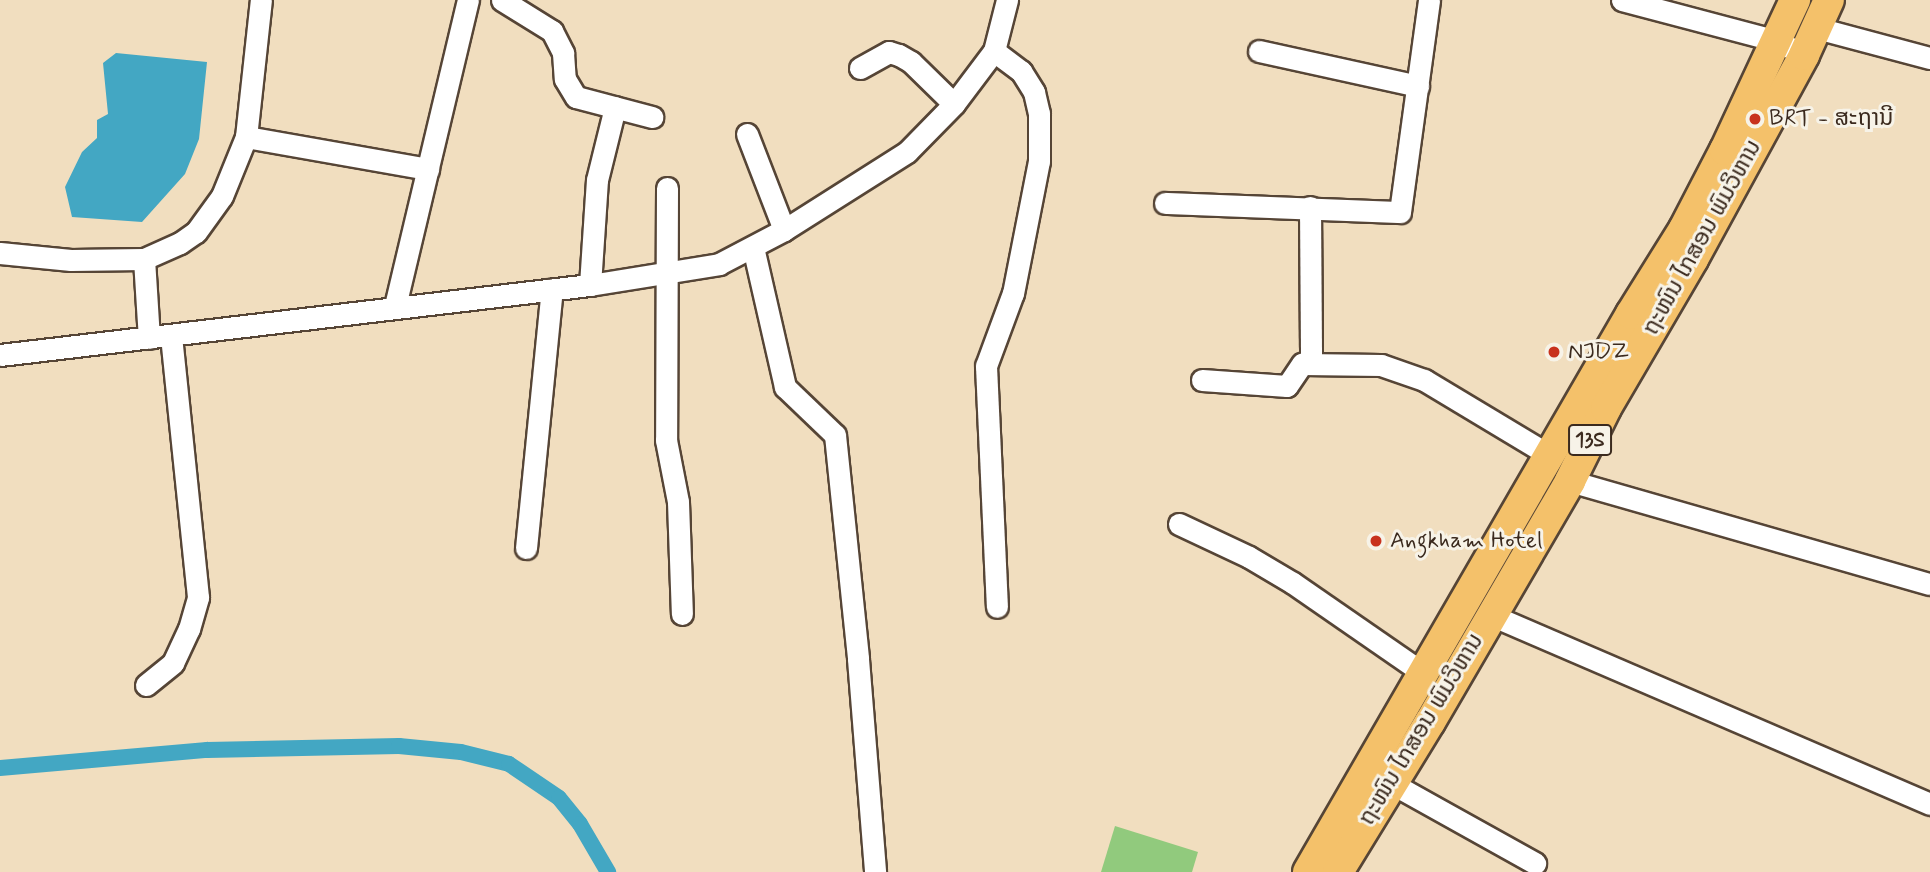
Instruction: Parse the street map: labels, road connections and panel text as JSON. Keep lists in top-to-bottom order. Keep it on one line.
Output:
{"streets":{"highway":["ຖະໜົນ ໄກສອນ ພົມວິຫານ","13S"]},"places":["BRT - ສະຖານີ","NJDZ","Angkham Hotel"]}
